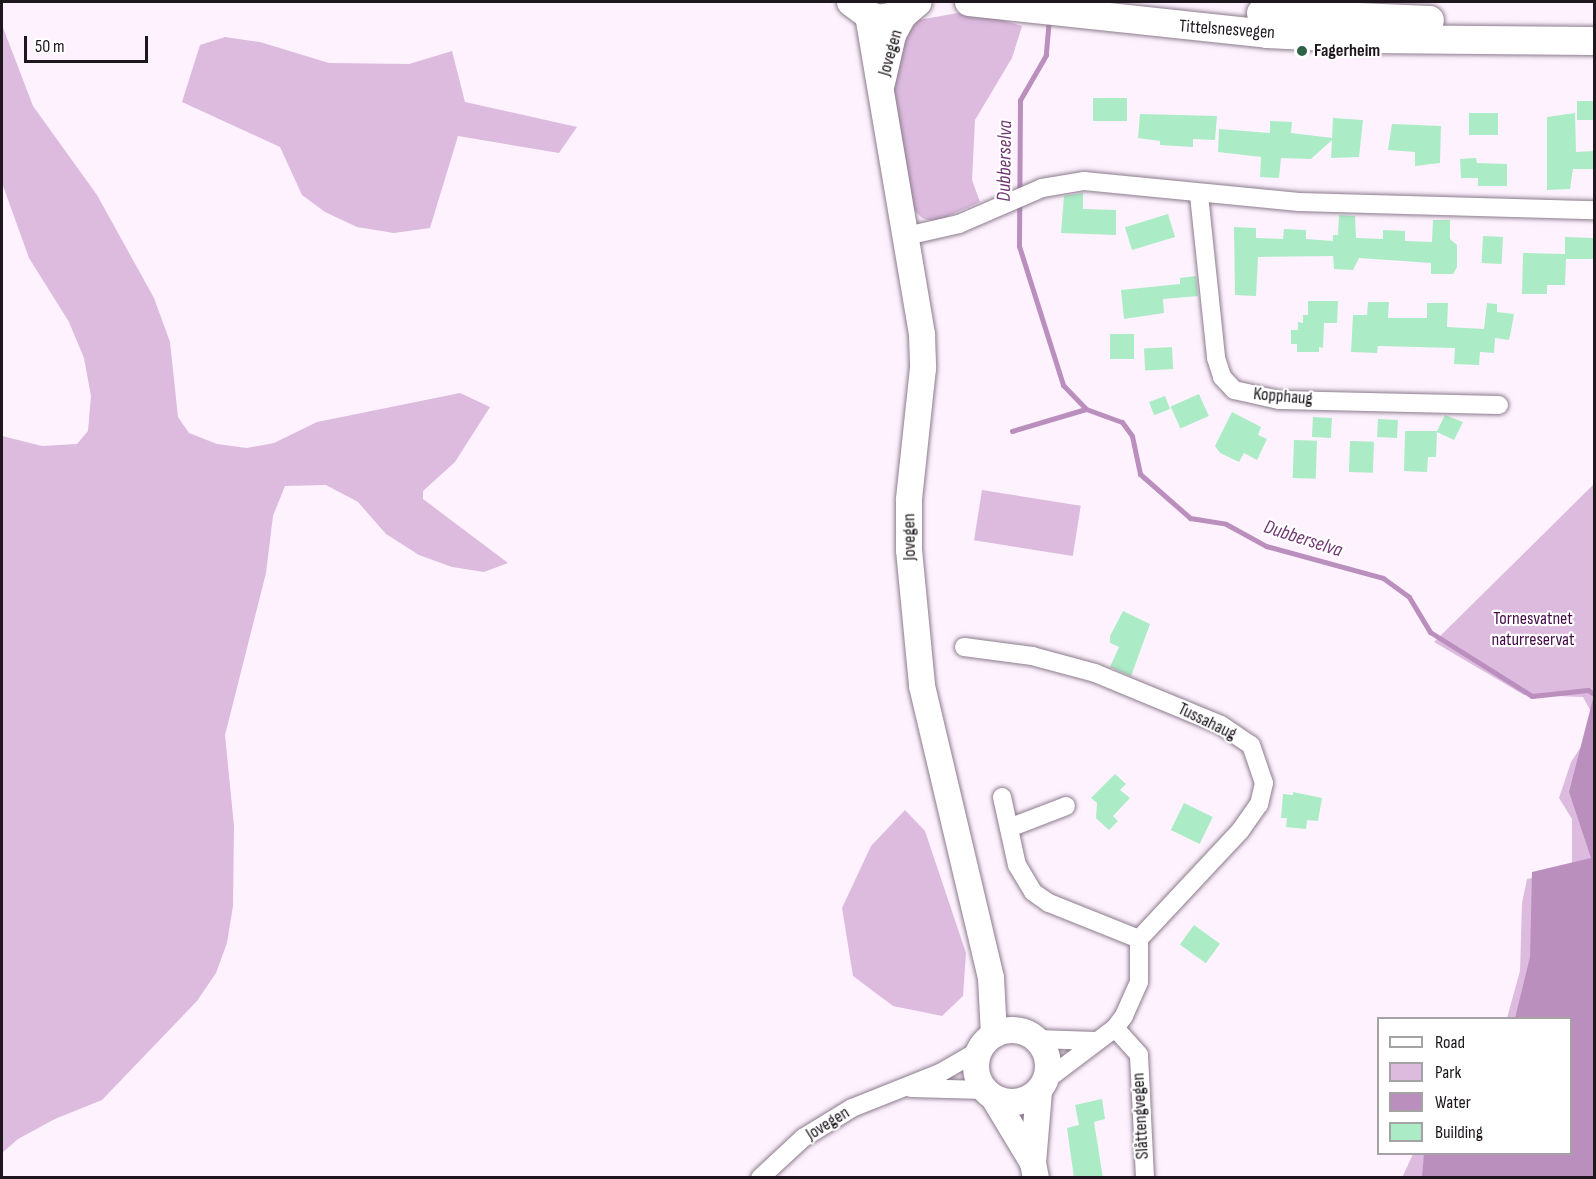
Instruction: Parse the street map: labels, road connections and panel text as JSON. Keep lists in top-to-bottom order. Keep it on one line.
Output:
{"streets":{"main road":["Tittelsnesvegen"],"street":["Jovegen","Kopphaug","Tussahaug","Slåttengvegen"]},"water":["Dubberselva"],"parks":["Tornesvatnet naturreservat"],"places":["Fagerheim"],"legend":["Road","Park","Water","Building"],"scale_bar":"50 m"}
